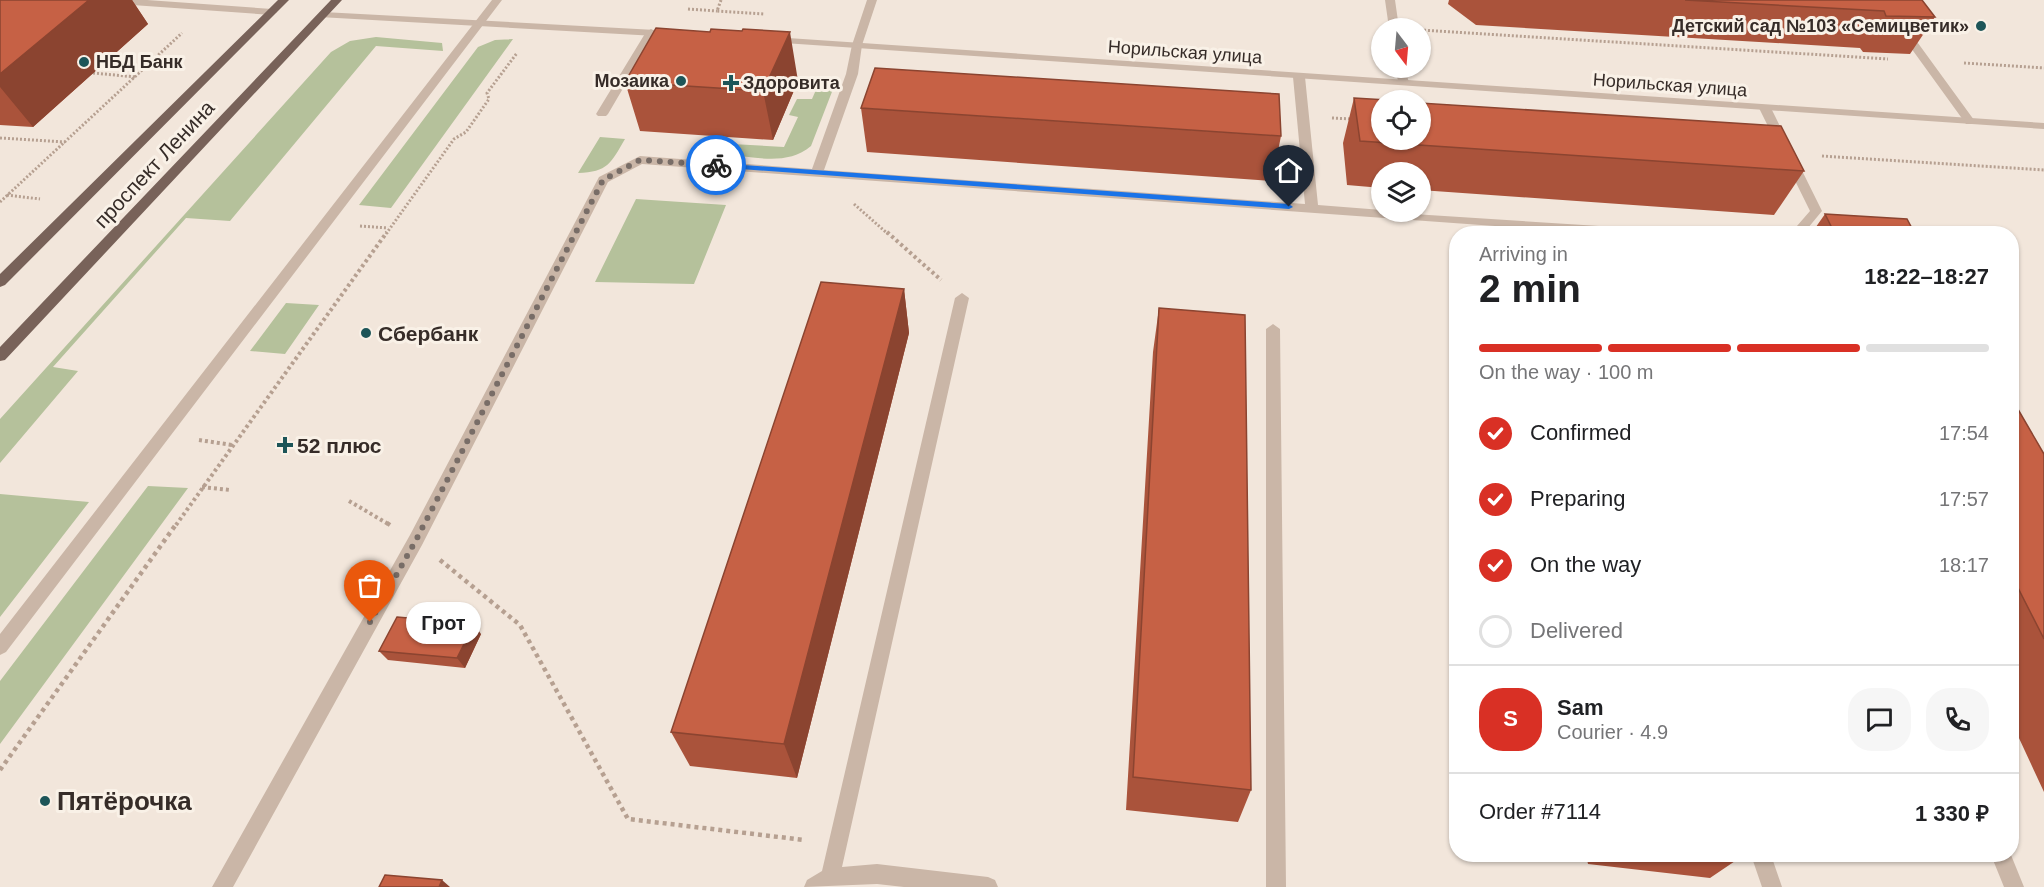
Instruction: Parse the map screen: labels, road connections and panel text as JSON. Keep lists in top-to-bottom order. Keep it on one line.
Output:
{"streets":{"main road":["проспект Ленина"],"street":["Норильская улица"]},"places":{"other":["Детский сад №103 «Семицветик»","НБД Банк","Мозаика","Сбербанк","Грот","Пятёрочка"],"health":["Здоровита","52 плюс"]},"north":"bottom","page":{"heading":["2 min","Arriving in","18:22–18:27"],"panel":["Sam","Courier · 4.9","Order #7114","1 330 ₽"],"bar":"On the way · 100 m","list":[["Confirmed","17:54"],["Preparing","17:57"],["On the way","18:17"],"Delivered"],"bubble":"Грот","round":"S"}}
